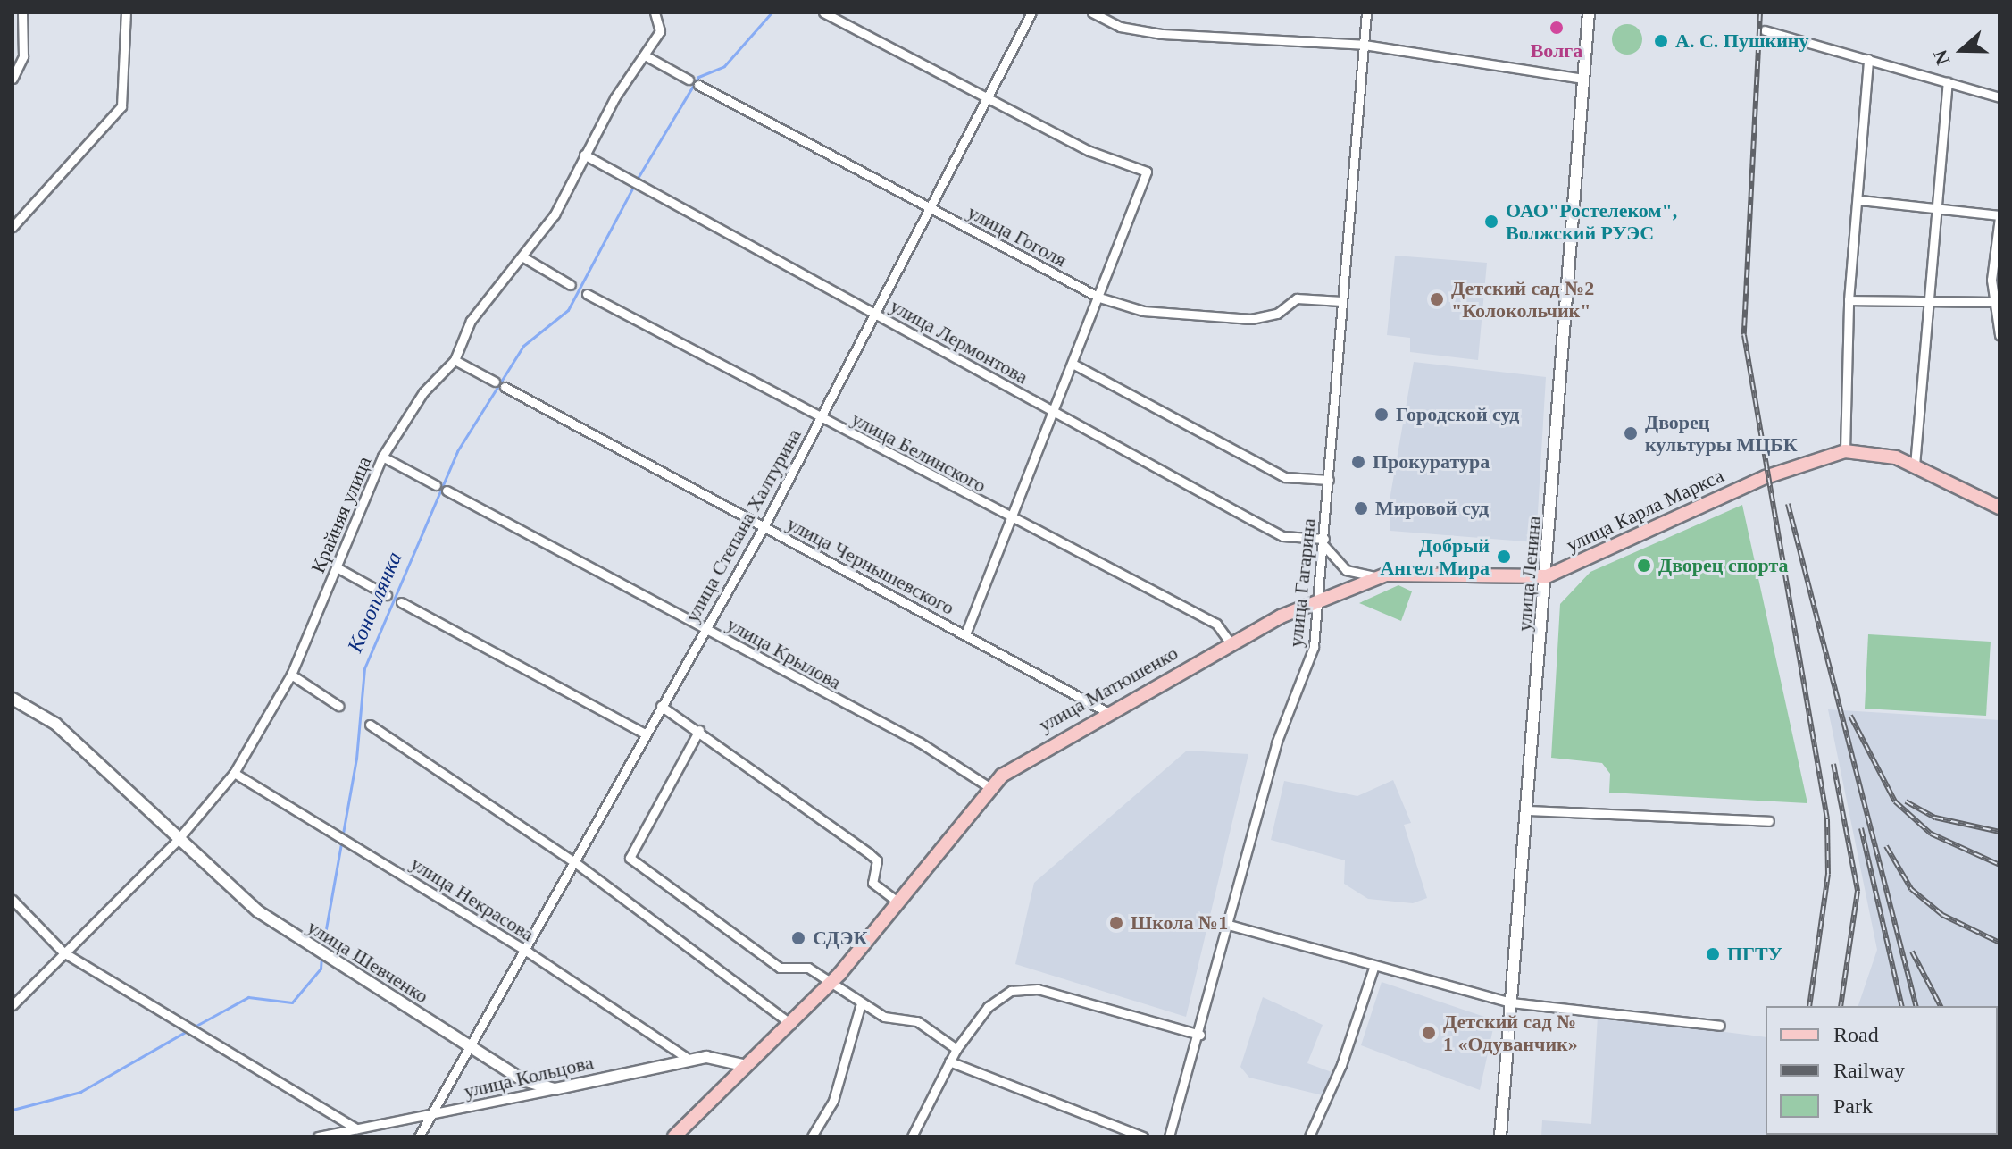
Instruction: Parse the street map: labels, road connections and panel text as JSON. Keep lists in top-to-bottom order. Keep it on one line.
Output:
{"streets":{"main road":["улица Карла Маркса","улица Ленина","улица Матюшенко","улица Шевченко","улица Кольцова"],"street":["улица Гоголя","улица Лермонтова","улица Белинского","Крайняя улица","улица Степана Халтурина","улица Чернышевского","улица Гагарина","улица Крылова","улица Некрасова"]},"crossings":[["улица Гоголя","улица Степана Халтурина"],["улица Гоголя","улица Гагарина"],["улица Лермонтова","Крайняя улица"],["улица Лермонтова","улица Степана Халтурина"],["улица Лермонтова","улица Гагарина"],["улица Белинского","улица Степана Халтурина"],["улица Белинского","улица Матюшенко"],["улица Карла Маркса","улица Ленина"],["улица Карла Маркса","улица Матюшенко"],["Крайняя улица","улица Некрасова"],["Крайняя улица","улица Шевченко"],["улица Степана Халтурина","улица Чернышевского"],["улица Степана Халтурина","улица Крылова"],["улица Степана Халтурина","улица Некрасова"],["улица Степана Халтурина","улица Шевченко"],["улица Степана Халтурина","улица Кольцова"],["улица Чернышевского","улица Матюшенко"],["улица Ленина","улица Матюшенко"],["улица Гагарина","улица Матюшенко"],["улица Крылова","улица Матюшенко"],["улица Матюшенко","улица Кольцова"],["улица Некрасова","улица Кольцова"],["улица Шевченко","улица Кольцова"]],"water":["Коноплянка"],"places":["Волга","А. С. Пушкину","ОАО\"Ростелеком\", Волжский РУЭС","Детский сад №2 \"Колокольчик\"","Городской суд","Дворец культуры МЦБК","Прокуратура","Мировой суд","Добрый Ангел Мира","Дворец спорта","Школа №1","СДЭК","ПГТУ","Детский сад № 1 «Одуванчик»"],"legend":["Road","Railway","Park"],"north":"left"}
